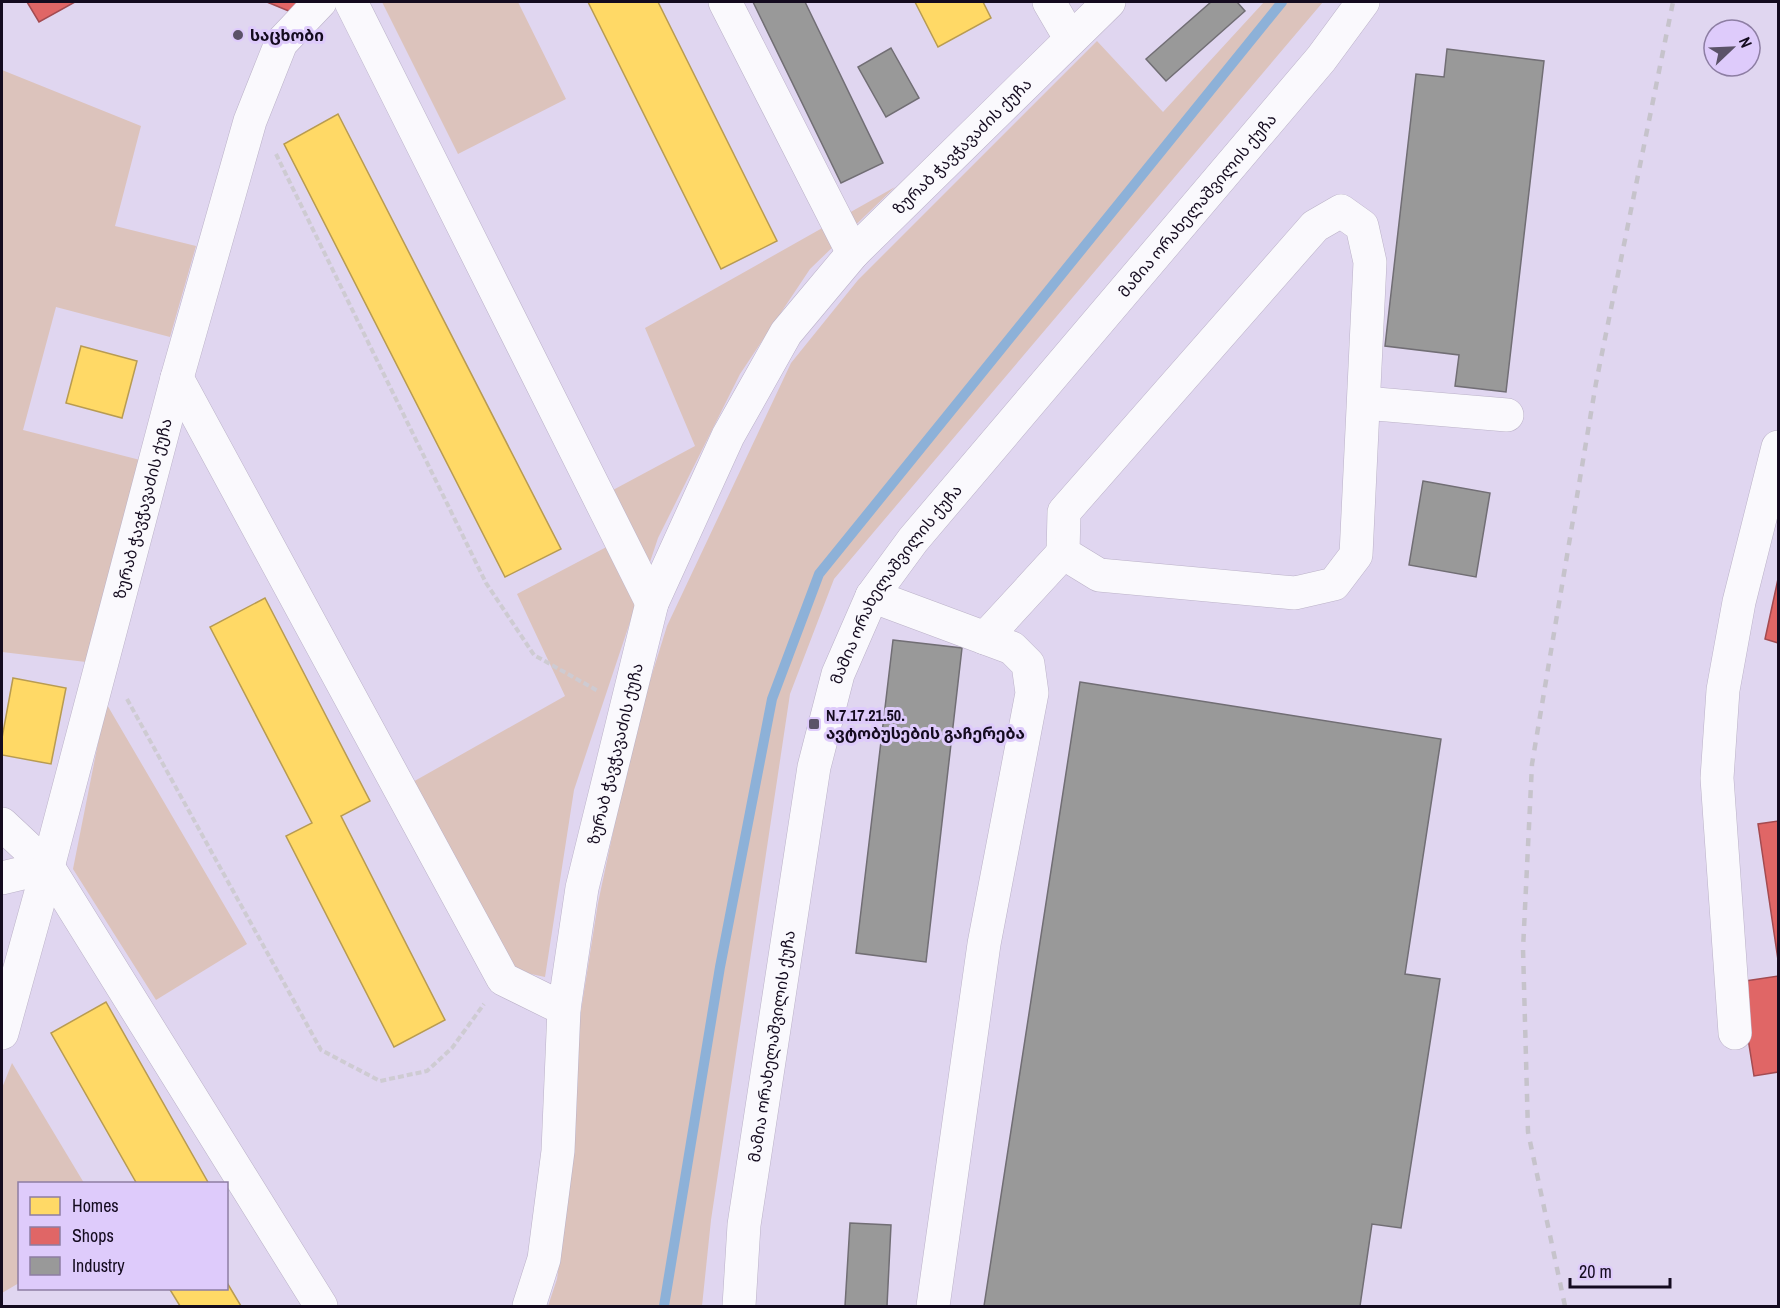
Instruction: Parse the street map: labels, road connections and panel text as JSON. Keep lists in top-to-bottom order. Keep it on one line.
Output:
{"streets":{"street":["ზურაბ ჭავჭავაძის ქუჩა","მამია ორახელაშვილის ქუჩა"]},"places":{"other":["საცხობი"],"transit":["N.7.17.21.50. ავტობუსების გაჩერება"]},"legend":["Homes","Shops","Industry"],"scale_bar":"20 m","north":"top right"}
